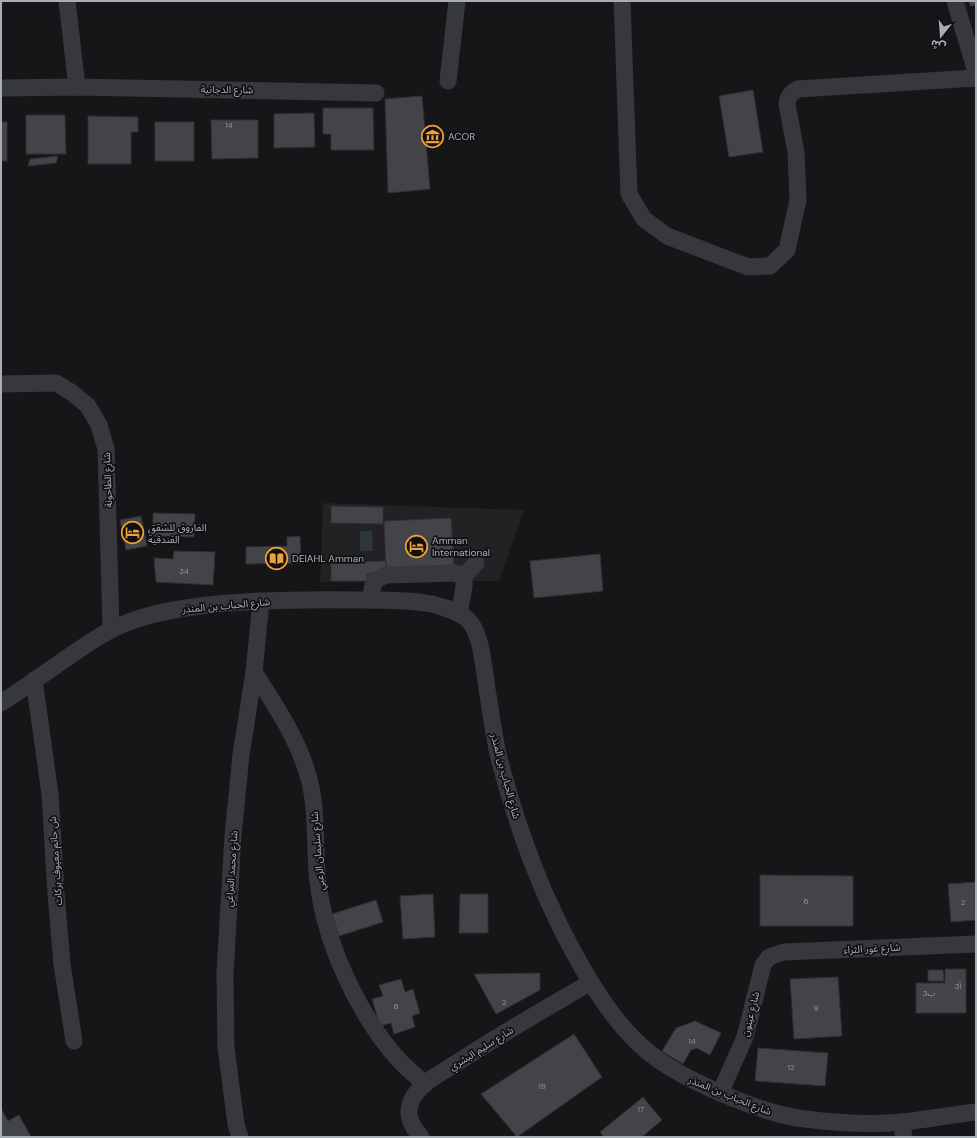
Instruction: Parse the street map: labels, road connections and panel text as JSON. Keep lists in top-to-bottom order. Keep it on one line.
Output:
{"streets":{"street":["شارع الدجانية","شارع الطاحونة","شارع الحباب بن المنذر","شارع سليمان الزعبي","ش حاتم معيوف بركات","شارع محمد المراغي","شارع غور الثراء","شارع عينون","شارع سليم البشري"]},"crossings":[["شارع الطاحونة","شارع الحباب بن المنذر"],["شارع الحباب بن المنذر","ش حاتم معيوف بركات"],["شارع الحباب بن المنذر","شارع محمد المراغي"],["شارع الحباب بن المنذر","شارع عينون"],["شارع الحباب بن المنذر","شارع سليم البشري"],["شارع سليمان الزعبي","شارع محمد المراغي"],["شارع سليمان الزعبي","شارع سليم البشري"],["شارع غور الثراء","شارع عينون"]],"places":{"museum":["ACOR"],"hotel":["الفاروق للشقق الفندقية","Amman International"],"library":["DEIAHL Amman"]},"house_numbers":["14","34","6","2","3أ","3ب","2","6","9","14","12","19","17"],"north":"bottom"}
